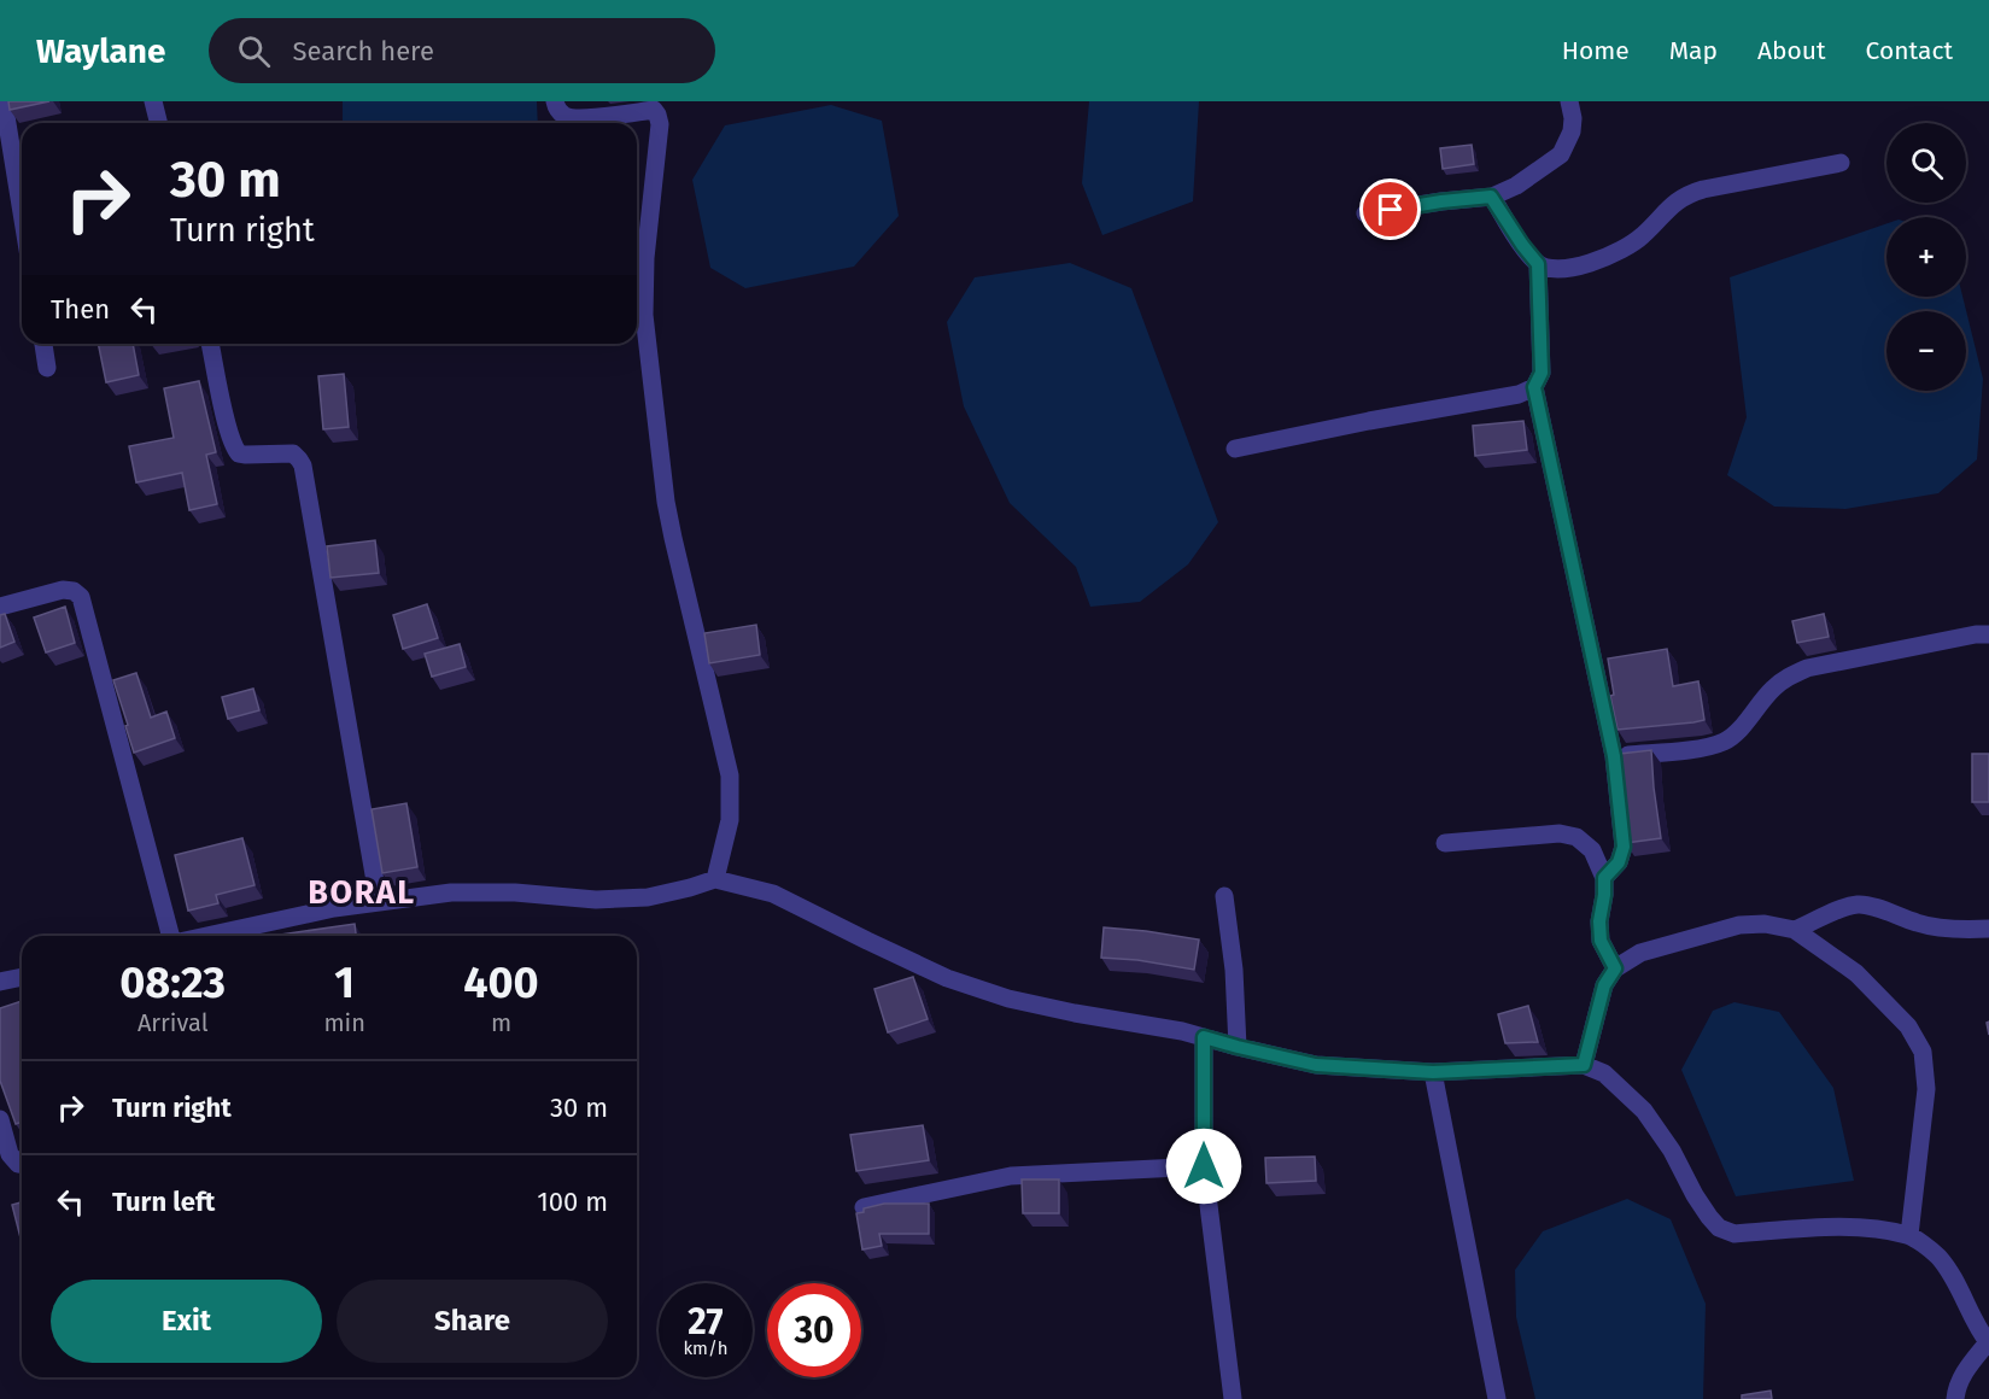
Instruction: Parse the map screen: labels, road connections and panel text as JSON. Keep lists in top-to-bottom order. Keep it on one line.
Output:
{"districts":["BORAL"],"page":{"header":"Waylane","search":"Search here","nav":["Home","Map","About","Contact"],"map_buttons":["+","−"],"turn":["30 m","Turn right"],"then":"Then","eta":["08:23","Arrival","1","min","400","m"],"list":[{"name":"Turn right","value":"30 m"},{"name":"Turn left","value":"100 m"}],"buttons":["Exit","Share"],"speed":"27 km/h","limit":"30"}}
